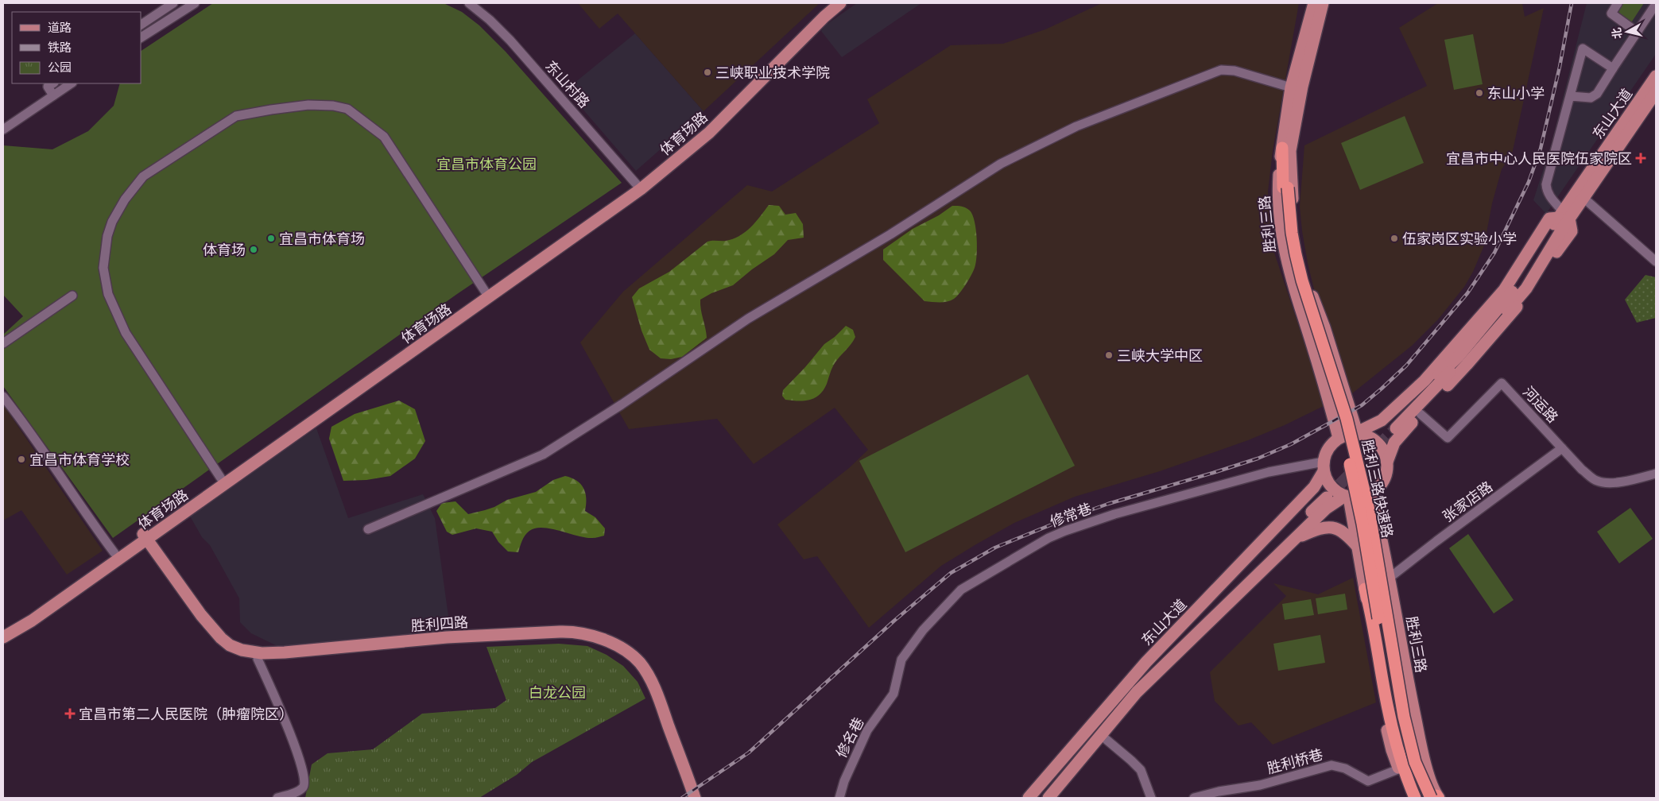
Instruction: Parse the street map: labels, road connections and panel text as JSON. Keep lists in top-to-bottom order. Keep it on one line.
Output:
{"streets":{"highway":["胜利三路快速路"],"main road":["东山大道","体育场路","胜利三路","胜利四路"],"street":["东山村路","河运路","张家店路","修常巷","修名巷","胜利桥巷"]},"crossings":[["东山村路","体育场路"],["东山大道","胜利三路"],["东山大道","修常巷"],["体育场路","胜利四路"],["胜利三路","胜利三路快速路"],["胜利三路","张家店路"],["胜利三路","修常巷"],["河运路","张家店路"],["修常巷","修名巷"]],"parks":["宜昌市体育公园","白龙公园"],"places":{"other":["三峡职业技术学院","东山小学","宜昌市体育场","伍家岗区实验小学","体育场","三峡大学中区","宜昌市体育学校"],"health":["宜昌市中心人民医院伍家院区","宜昌市第二人民医院（肿瘤院区）"]},"legend":["道路","铁路","公园"],"north":"left"}
